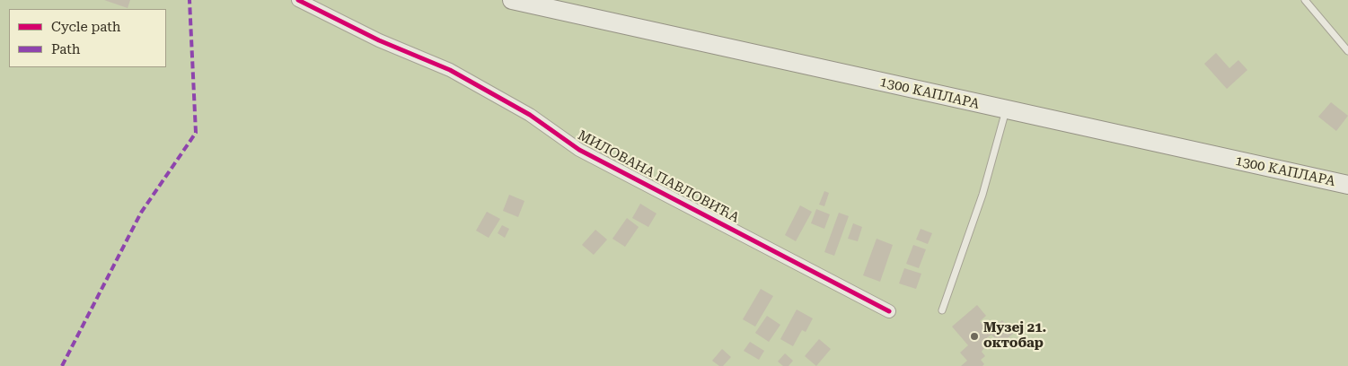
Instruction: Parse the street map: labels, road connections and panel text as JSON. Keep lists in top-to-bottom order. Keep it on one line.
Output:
{"streets":{"main road":["1300 КАПЛАРА"],"street":["МИЛОВАНА ПАВЛОВИЋА"]},"places":["Музеј 21. октобар"],"legend":["Cycle path","Path"]}
